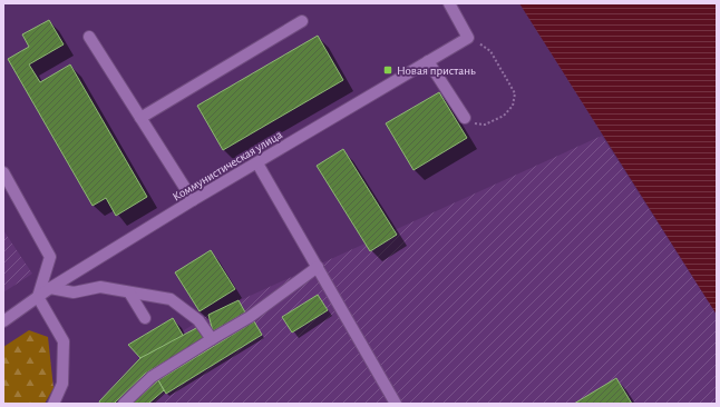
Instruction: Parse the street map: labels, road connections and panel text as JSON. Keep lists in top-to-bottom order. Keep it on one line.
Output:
{"streets":{"street":["Коммунистическая улица"]},"places":{"transit":["Новая пристань"]}}
